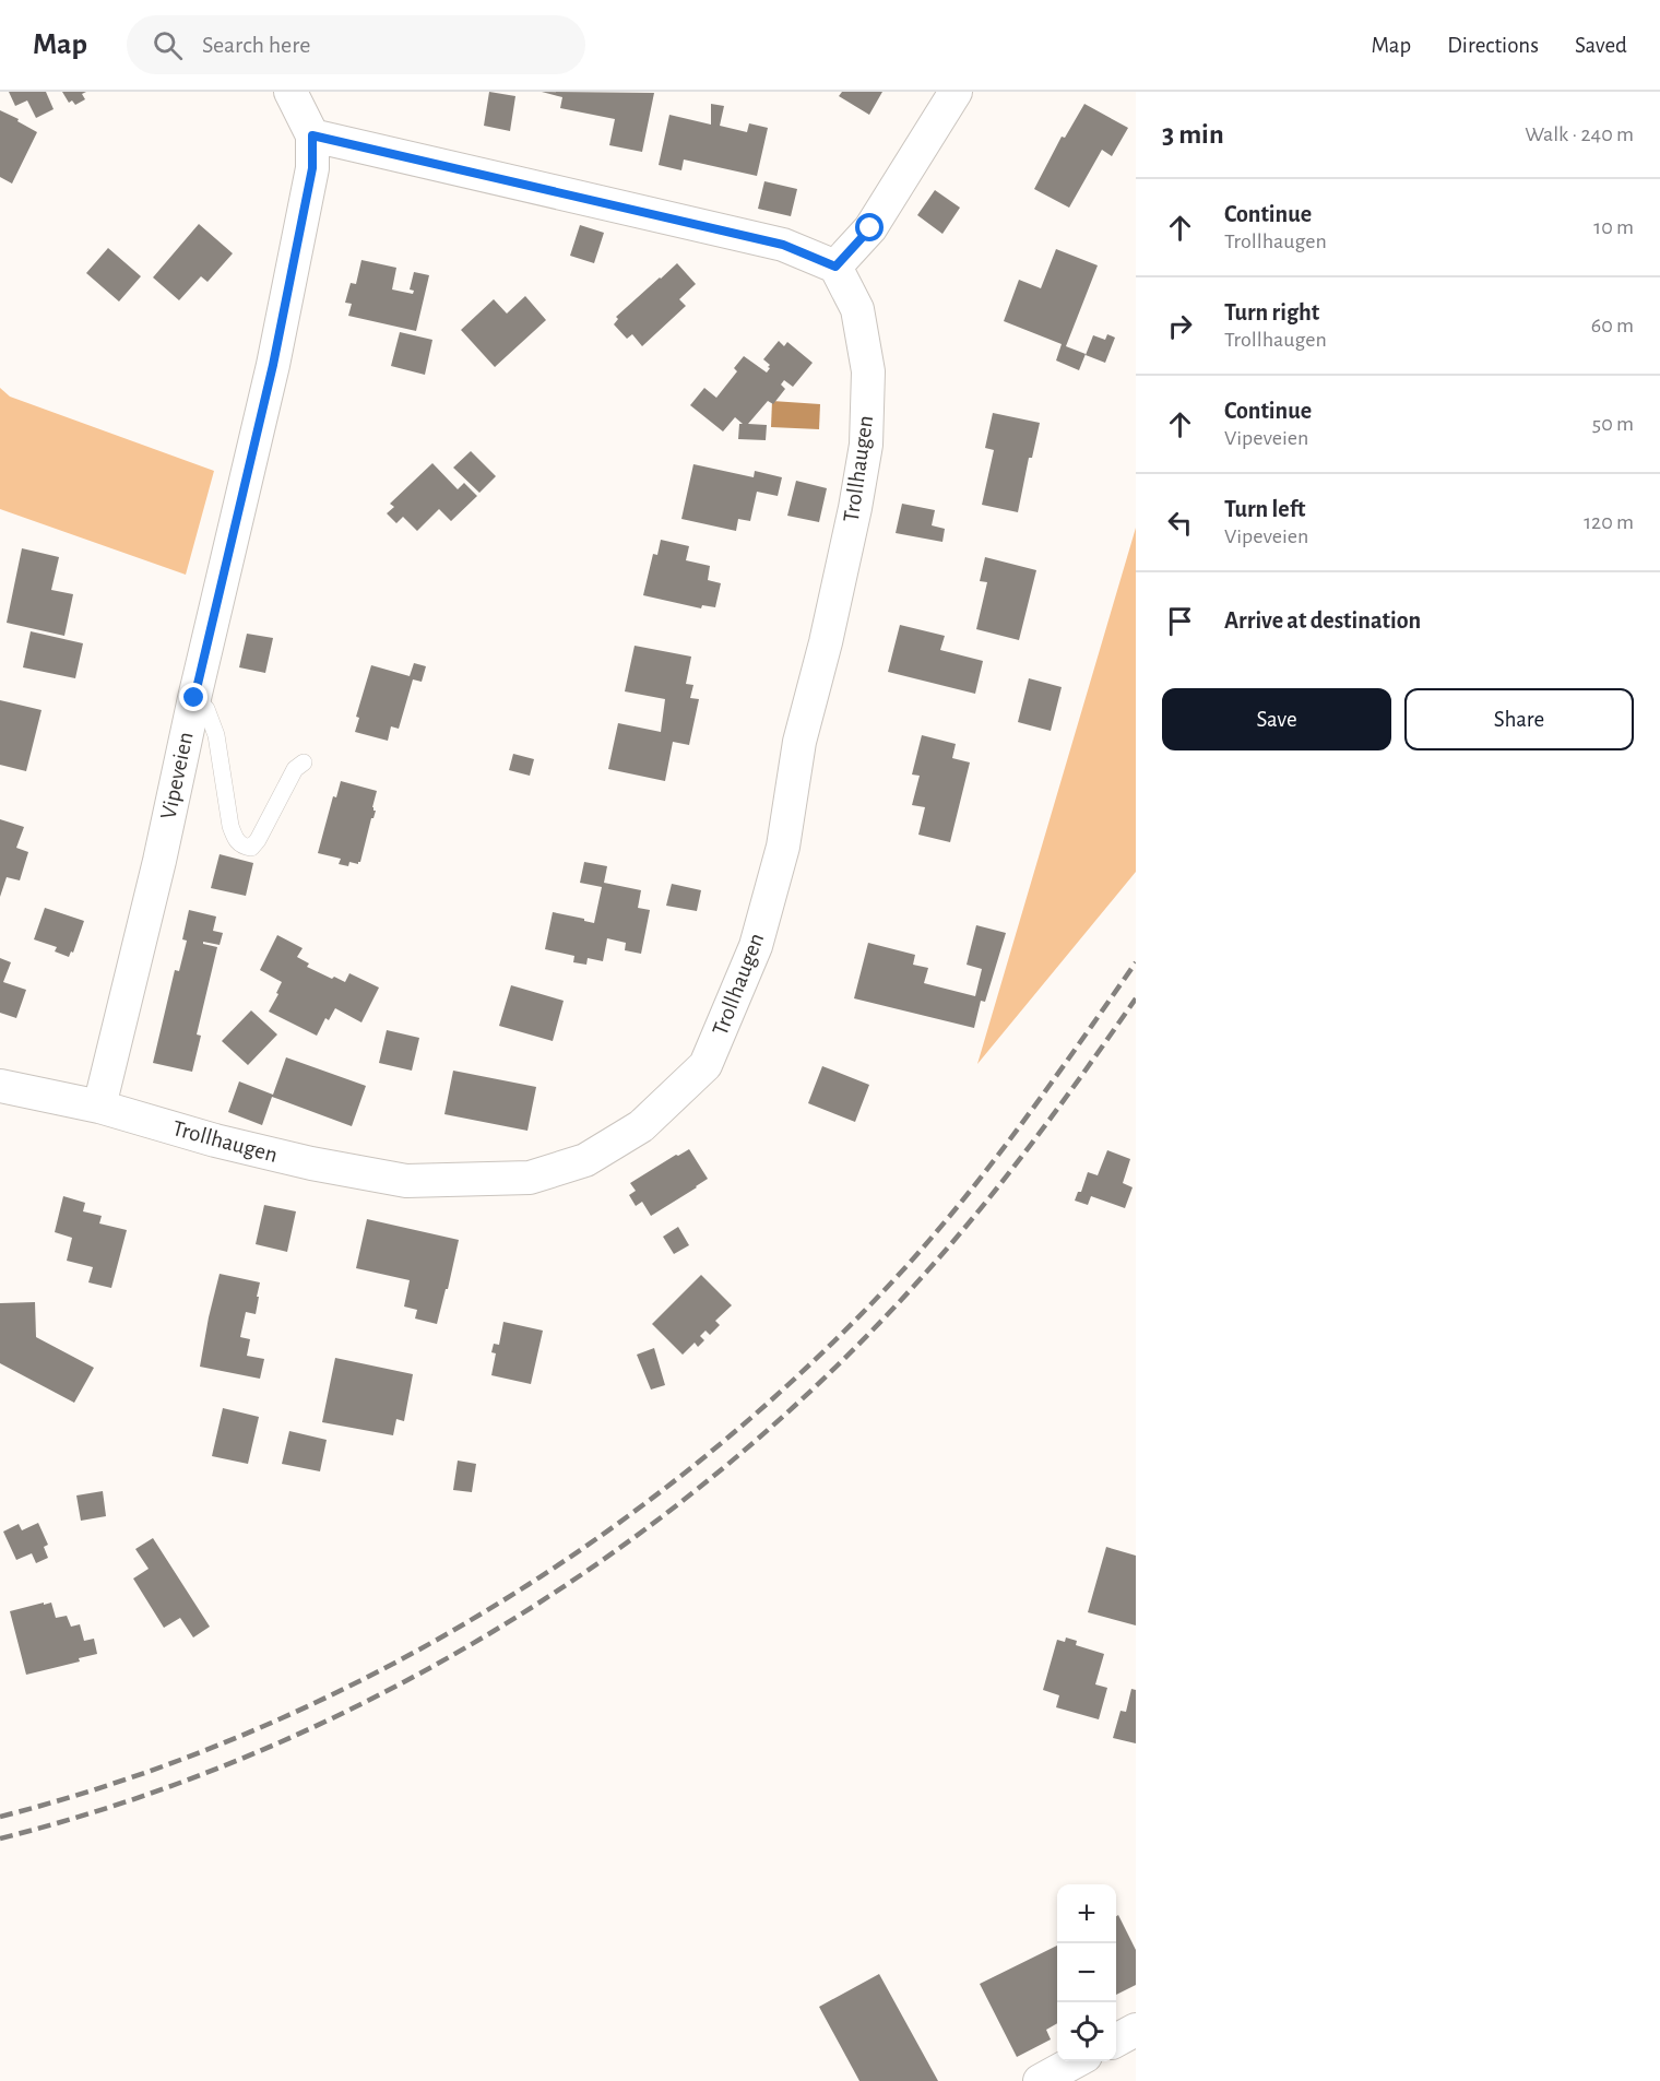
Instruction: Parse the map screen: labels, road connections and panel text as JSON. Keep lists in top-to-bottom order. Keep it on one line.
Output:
{"streets":{"street":["Trollhaugen","Vipeveien"]},"crossings":[["Trollhaugen","Vipeveien"]],"page":{"header":"Map","search":"Search here","nav":["Map","Directions","Saved"],"heading":["3 min","Walk · 240 m"],"list":[["Continue","Trollhaugen","10 m"],["Turn right","Trollhaugen","60 m"],["Continue","Vipeveien","50 m"],["Turn left","Vipeveien","120 m"],"Arrive at destination"],"buttons":["Save","Share"],"map_buttons":["+","−"]}}
